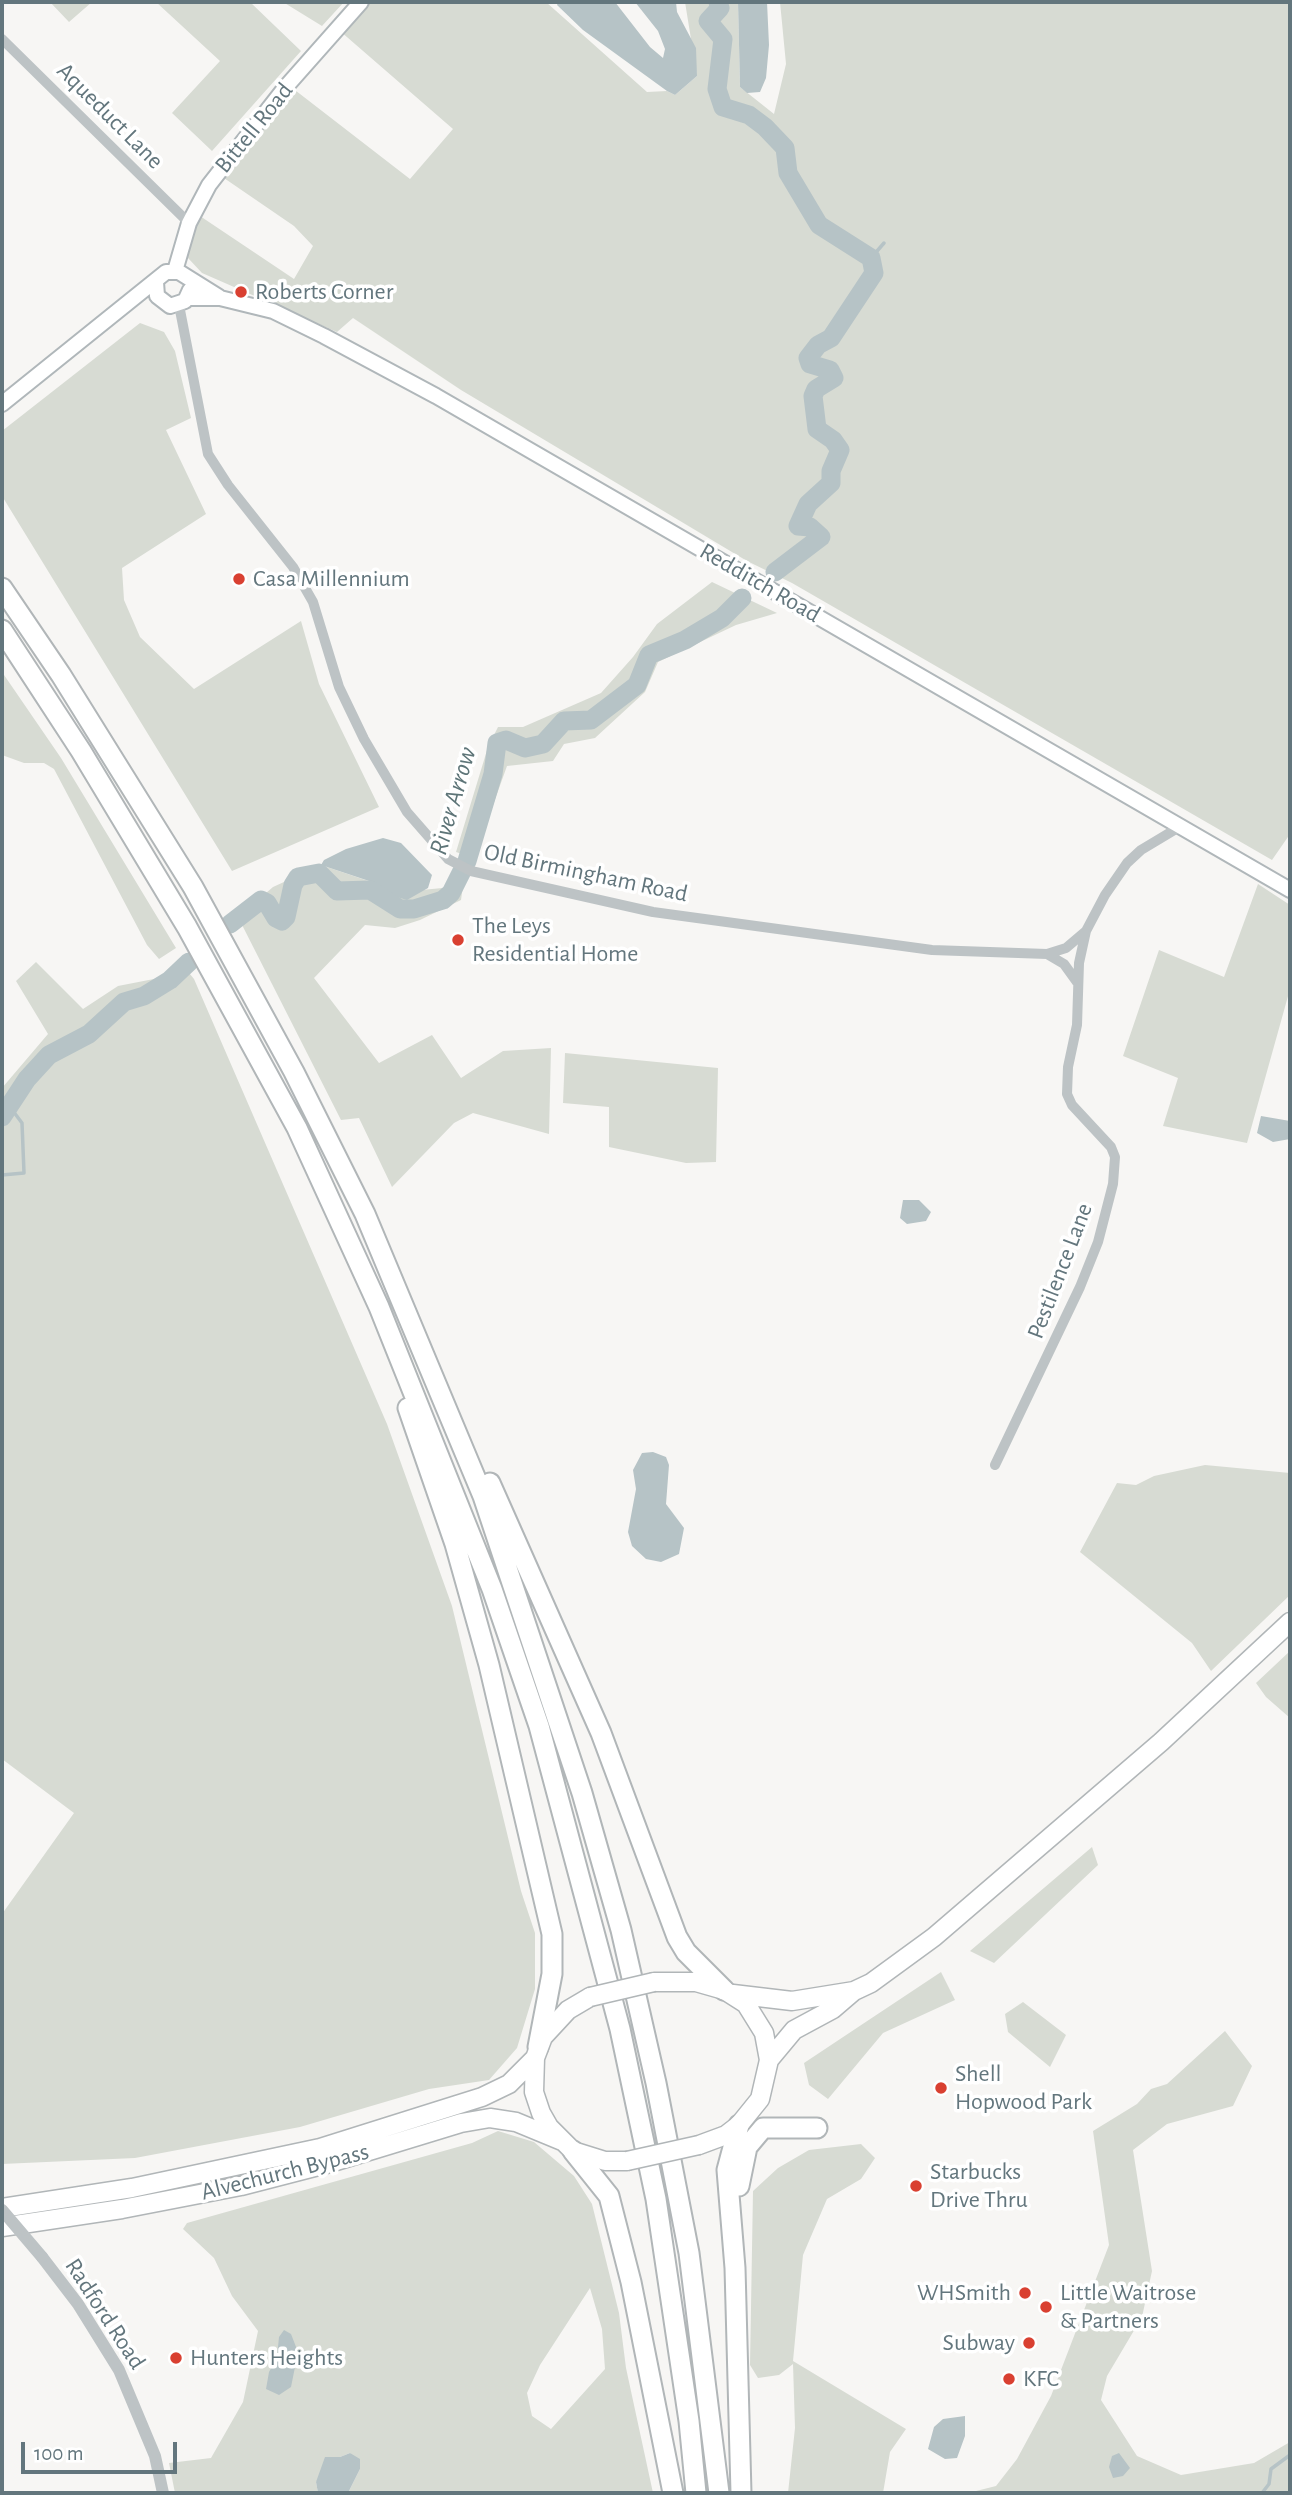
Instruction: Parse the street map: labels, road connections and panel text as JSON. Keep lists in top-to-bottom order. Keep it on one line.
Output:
{"streets":{"highway":["Alvechurch Bypass"],"main road":["Bittell Road","Redditch Road"],"street":["Aqueduct Lane","Old Birmingham Road","Pestilence Lane","Radford Road"]},"crossings":[["Aqueduct Lane","Bittell Road"],["Bittell Road","Redditch Road"],["Bittell Road","Old Birmingham Road"],["Redditch Road","Old Birmingham Road"],["Old Birmingham Road","Pestilence Lane"],["Alvechurch Bypass","Radford Road"]],"water":["River Arrow"],"places":["Roberts Corner","Casa Millennium","The Leys Residential Home","Shell Hopwood Park","Starbucks Drive Thru","WHSmith","Little Waitrose & Partners","Subway","Hunters Heights","KFC"],"scale_bar":"100 m"}
